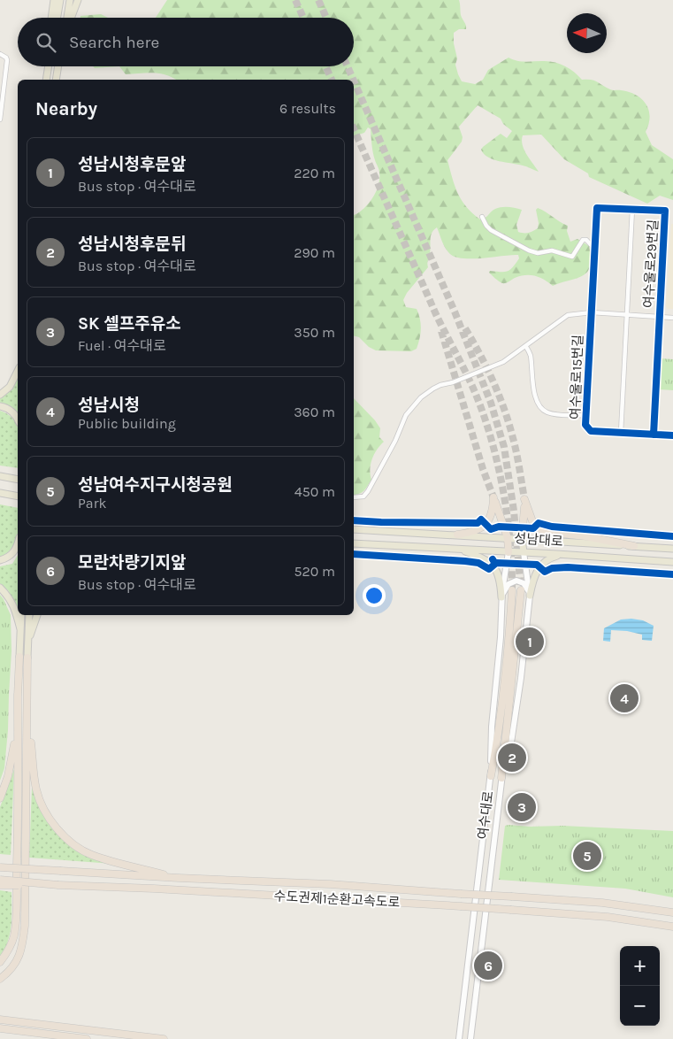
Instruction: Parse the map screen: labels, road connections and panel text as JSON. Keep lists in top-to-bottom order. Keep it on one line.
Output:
{"streets":{"highway":["여수대로","수도권제1순환고속도로"],"main road":["성남대로"],"street":["여수울로29번길","여수울로15번길"]},"crossings":[["여수울로29번길","여수울로15번길"]],"north":"left","page":{"search":"Search here","heading":["Nearby","6 results"],"list":[{"mark":"1","name":"성남시청후문앞","note":"Bus stop · 여수대로","value":"220 m"},{"mark":"2","name":"성남시청후문뒤","note":"Bus stop · 여수대로","value":"290 m"},{"mark":"3","name":"SK 셀프주유소","note":"Fuel · 여수대로","value":"350 m"},{"mark":"4","name":"성남시청","note":"Public building","value":"360 m"},{"mark":"5","name":"성남여수지구시청공원","note":"Park","value":"450 m"},{"mark":"6","name":"모란차량기지앞","note":"Bus stop · 여수대로","value":"520 m"}],"pins":["1","4","2","3","5","6"],"map_buttons":["+","−"]}}
